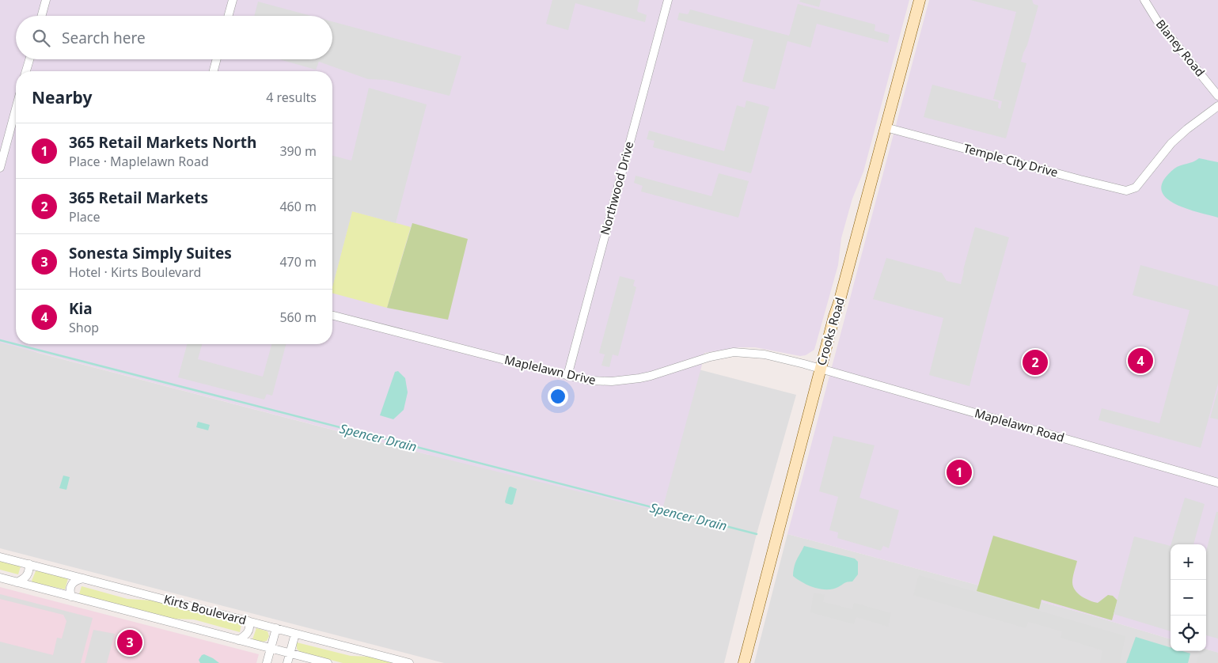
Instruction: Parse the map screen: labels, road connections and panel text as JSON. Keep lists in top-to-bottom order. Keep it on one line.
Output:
{"streets":{"main road":["Crooks Road"],"street":["Blaney Road","Temple City Drive","Northwood Drive","Maplelawn Drive","Maplelawn Road","Kirts Boulevard"]},"crossings":[["Temple City Drive","Crooks Road"],["Northwood Drive","Maplelawn Drive"],["Crooks Road","Maplelawn Drive"],["Crooks Road","Maplelawn Road"],["Maplelawn Drive","Maplelawn Road"]],"water":["Spencer Drain"],"page":{"search":"Search here","heading":["Nearby","4 results"],"list":[{"mark":"1","name":"365 Retail Markets North","note":"Place · Maplelawn Road","value":"390 m"},{"mark":"2","name":"365 Retail Markets","note":"Place","value":"460 m"},{"mark":"3","name":"Sonesta Simply Suites","note":"Hotel · Kirts Boulevard","value":"470 m"},{"mark":"4","name":"Kia","note":"Shop","value":"560 m"}],"pins":["4","2","1","3"],"map_buttons":["+","−"]}}
